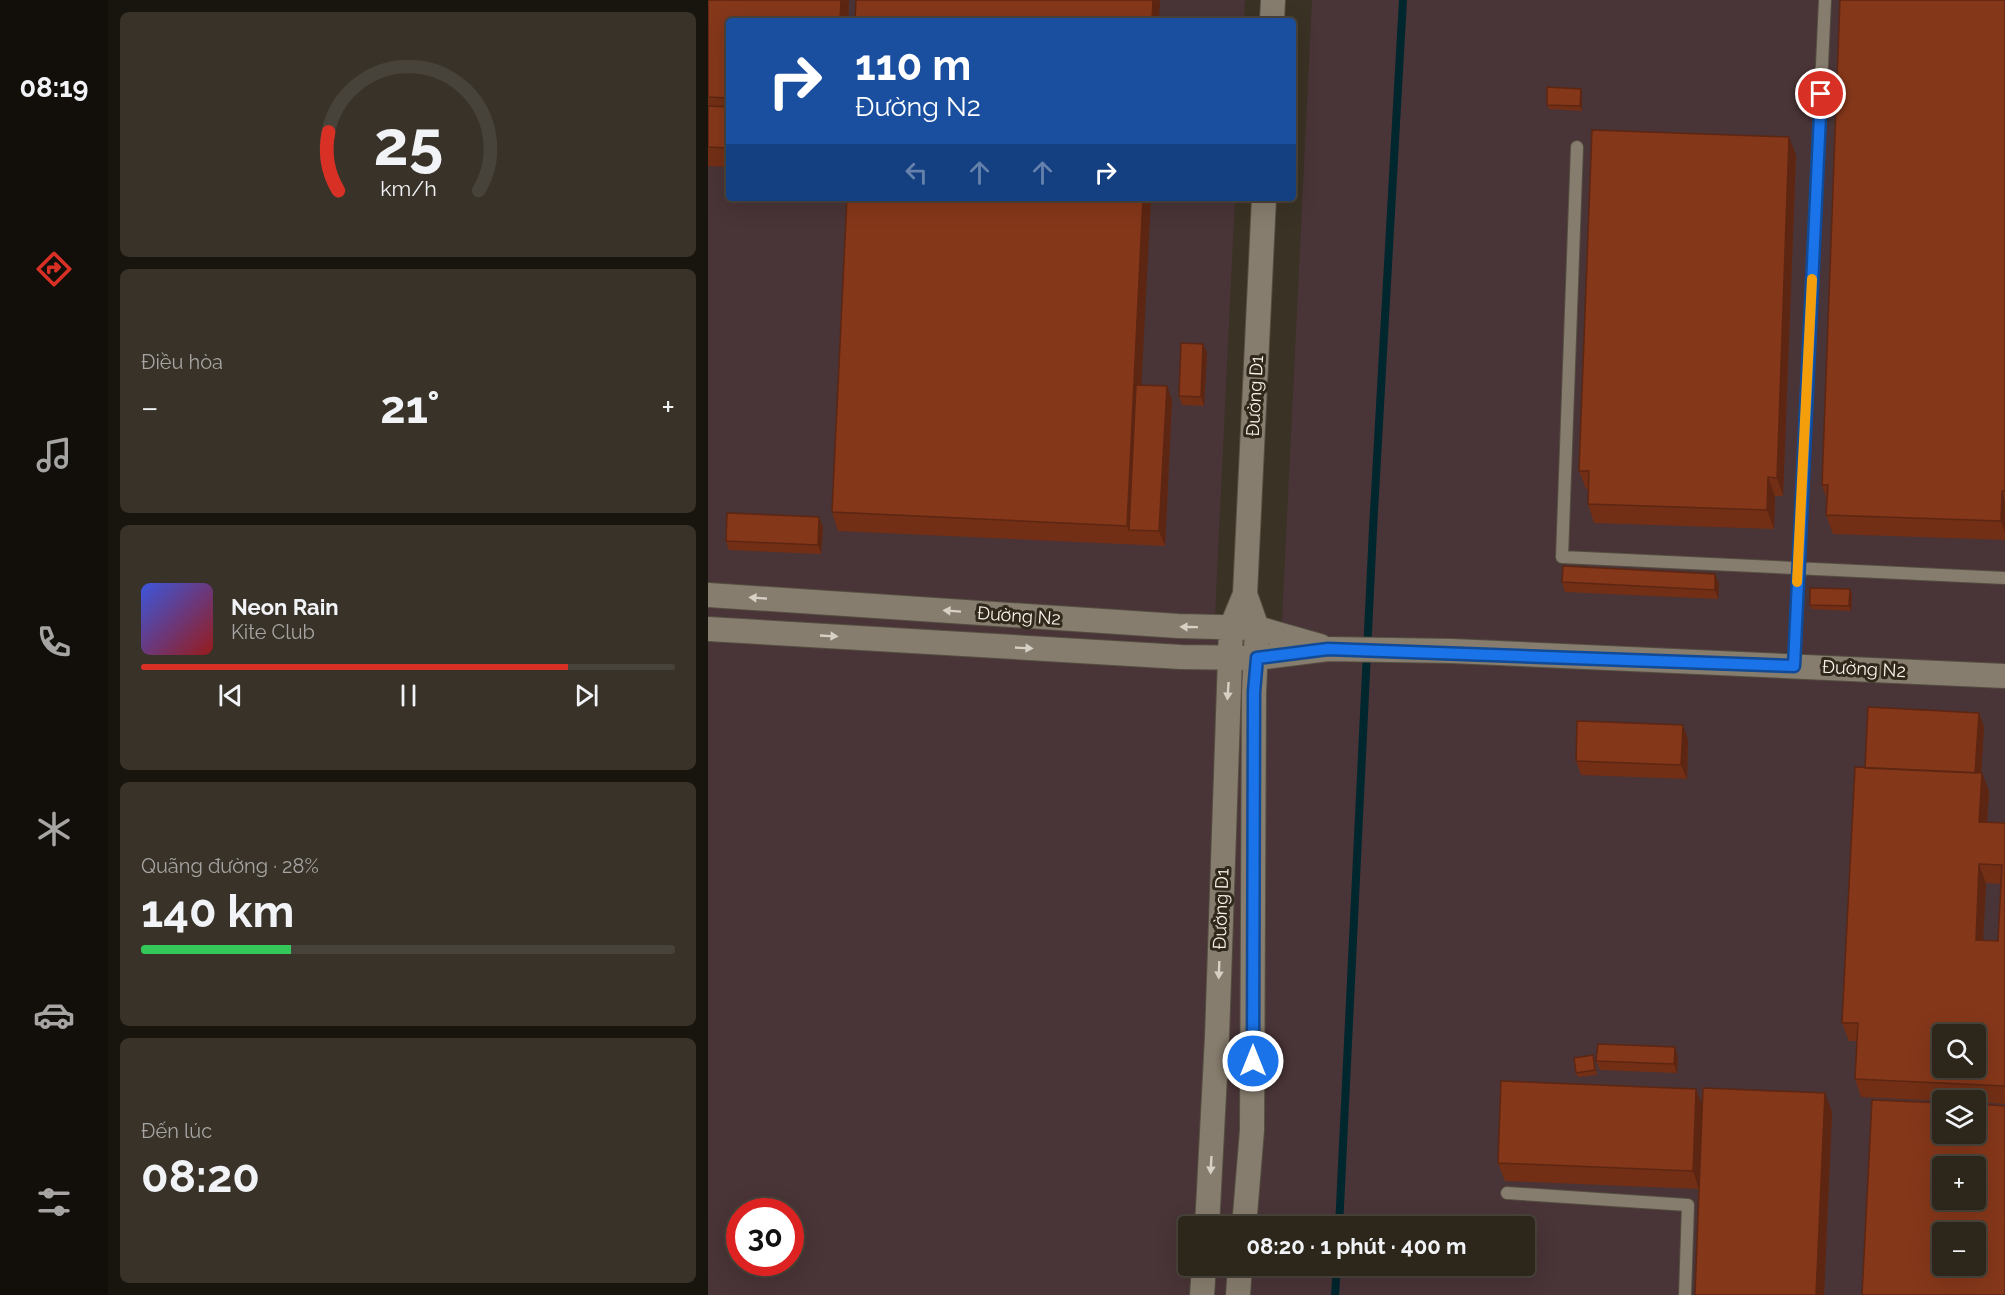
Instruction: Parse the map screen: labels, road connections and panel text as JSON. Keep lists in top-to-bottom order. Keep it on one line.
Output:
{"streets":{"street":["Đường D1","Đường N2"]},"crossings":[["Đường D1","Đường N2"]],"page":{"tabs":"08:19","turn":["110 m","Đường N2"],"tile":["Điều hòa",["Quãng đường · 28%","140 km"],["Đến lúc","08:20"]],"heat":["−","21°","+"],"song":["Neon Rain","Kite Club"],"map_buttons":["+","−"],"limit":"30","trip":"08:20 · 1 phút · 400 m","gauge":["25","km/h"]}}
